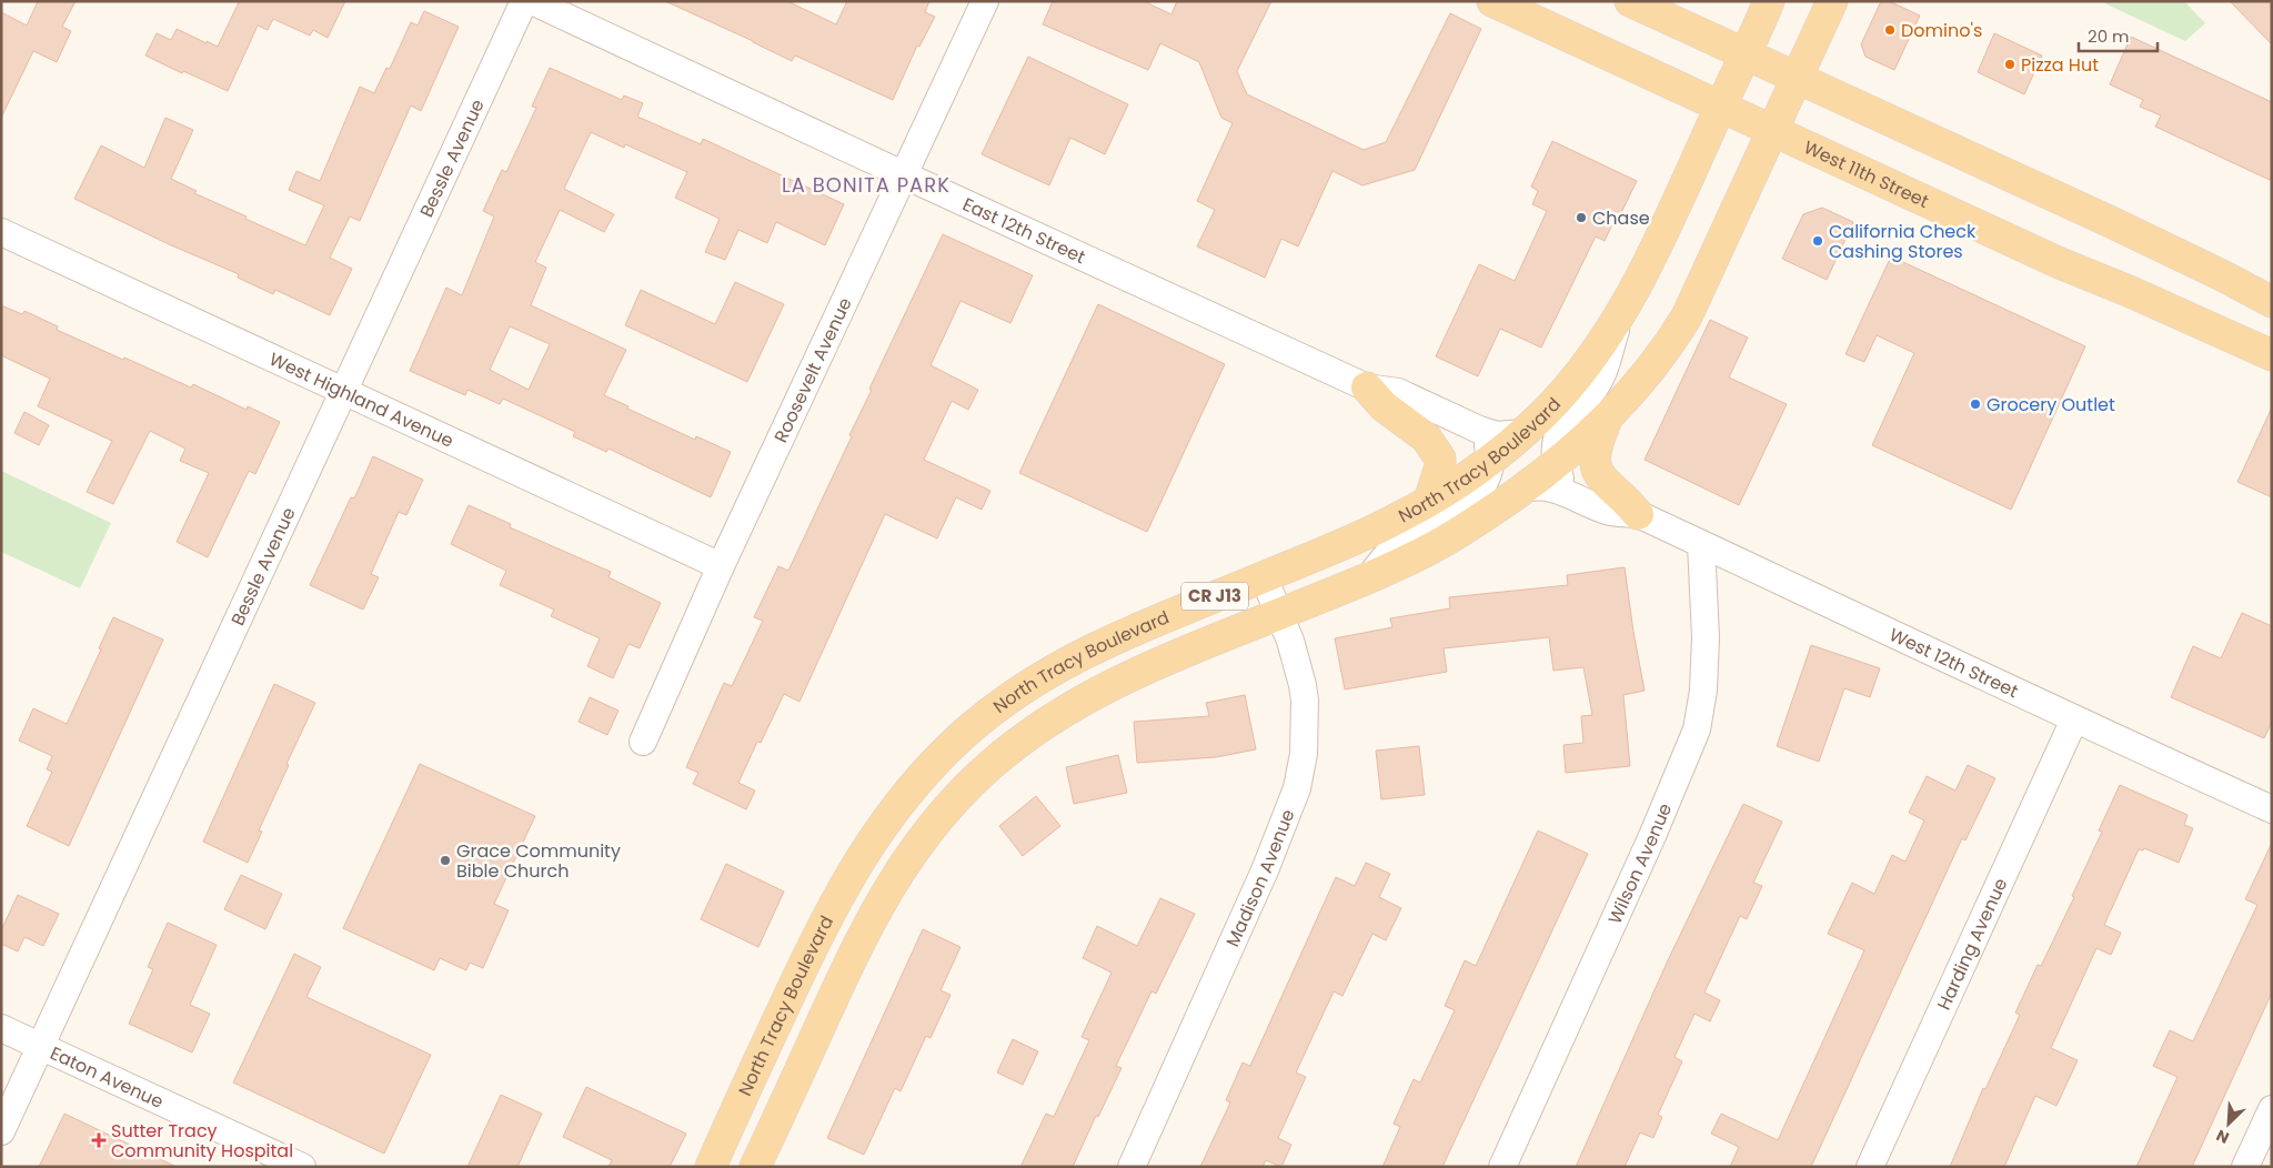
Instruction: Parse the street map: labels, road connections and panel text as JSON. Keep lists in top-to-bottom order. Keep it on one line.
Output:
{"streets":{"main road":["West 11th Street","North Tracy Boulevard","CR J13"],"street":["Bessle Avenue","East 12th Street","Roosevelt Avenue","West Highland Avenue","West 12th Street","Wilson Avenue","Madison Avenue","Harding Avenue","Eaton Avenue"]},"crossings":[["Bessle Avenue","West Highland Avenue"],["Bessle Avenue","Eaton Avenue"],["West 11th Street","North Tracy Boulevard"],["East 12th Street","Roosevelt Avenue"],["East 12th Street","North Tracy Boulevard"],["Roosevelt Avenue","West Highland Avenue"],["North Tracy Boulevard","Madison Avenue"],["West 12th Street","Wilson Avenue"],["West 12th Street","Harding Avenue"]],"districts":["LA BONITA PARK"],"places":{"other":["Domino's","Pizza Hut","Chase","California Check Cashing Stores","Grocery Outlet","Grace Community Bible Church"],"health":["Sutter Tracy Community Hospital"]},"scale_bar":"20 m","north":"bottom left"}
